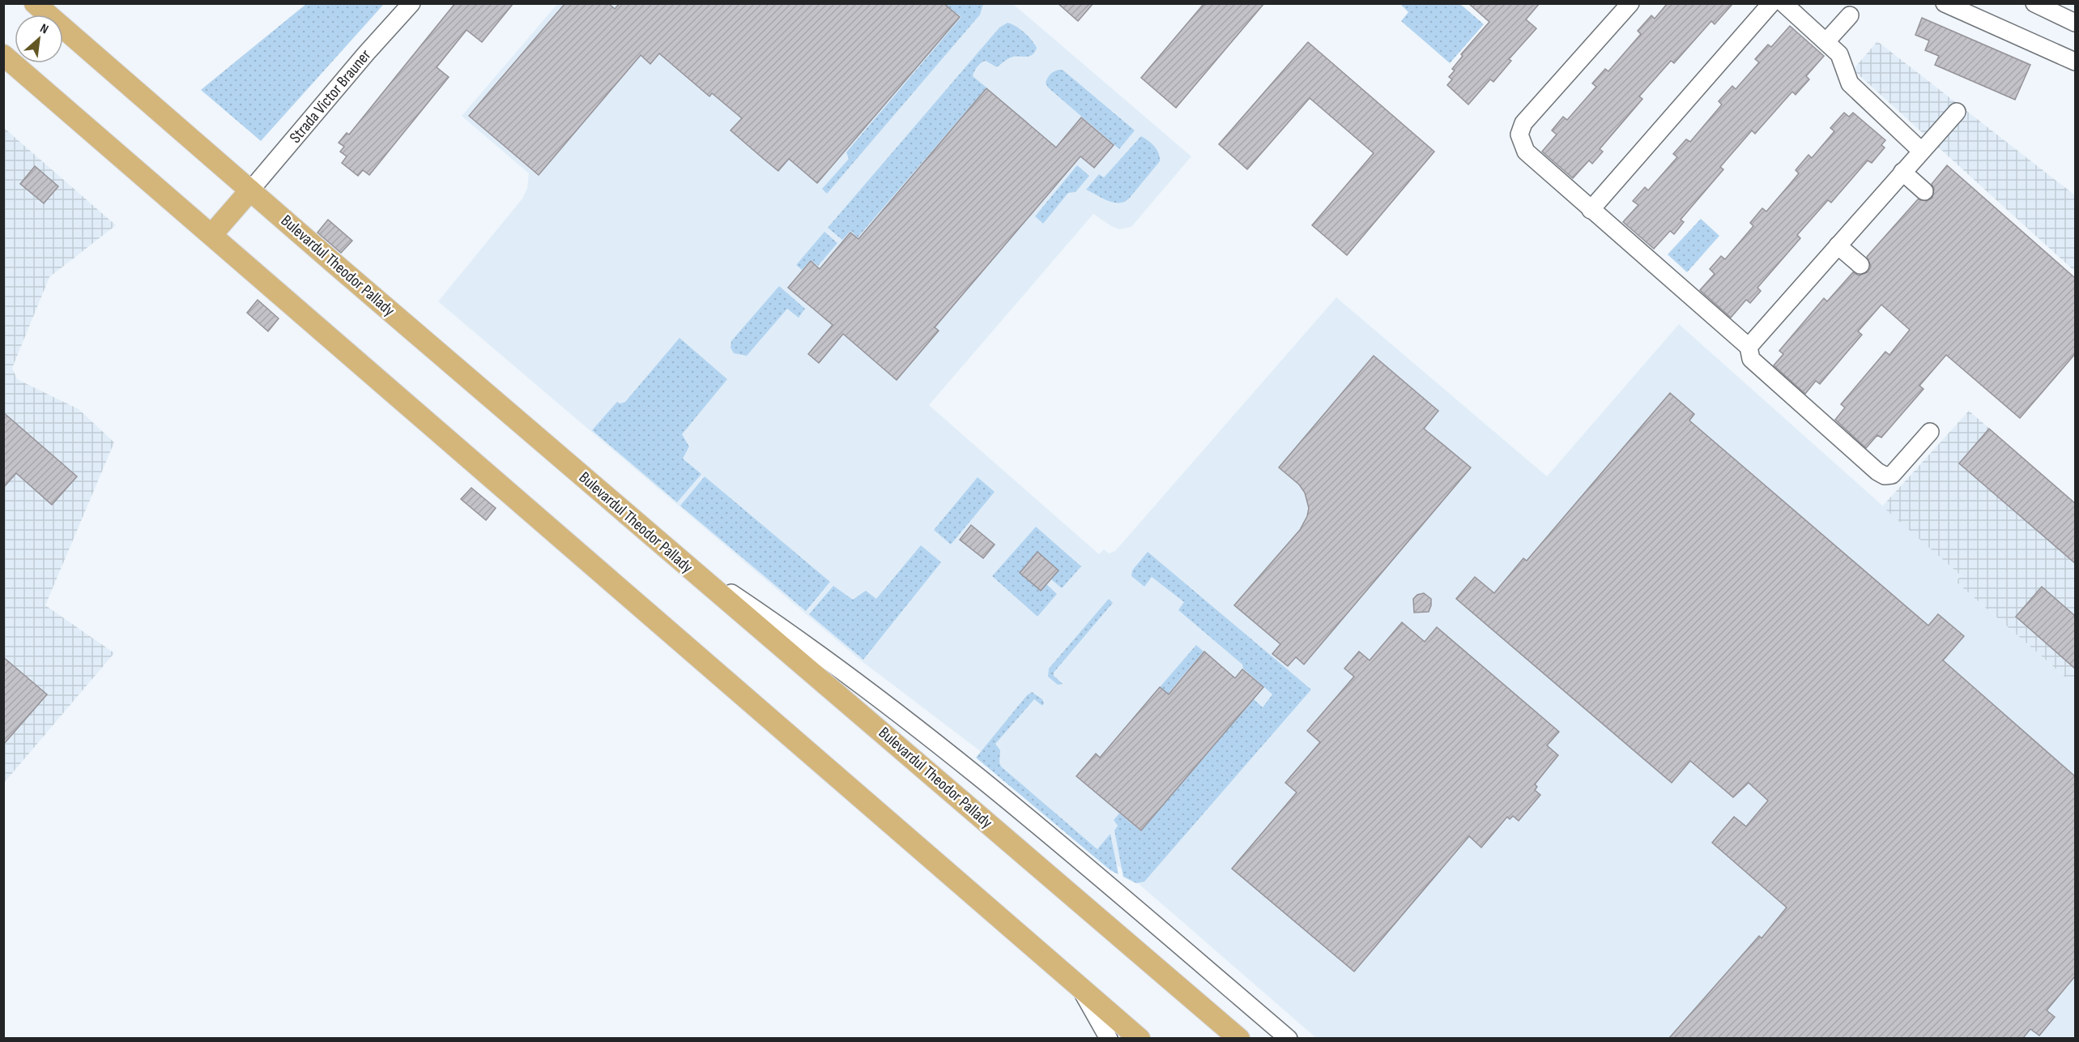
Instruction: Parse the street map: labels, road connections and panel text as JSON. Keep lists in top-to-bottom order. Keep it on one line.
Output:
{"streets":{"main road":["Bulevardul Theodor Pallady"],"street":["Strada Victor Brauner"]},"crossings":[["Strada Victor Brauner","Bulevardul Theodor Pallady"]],"north":"top right"}
